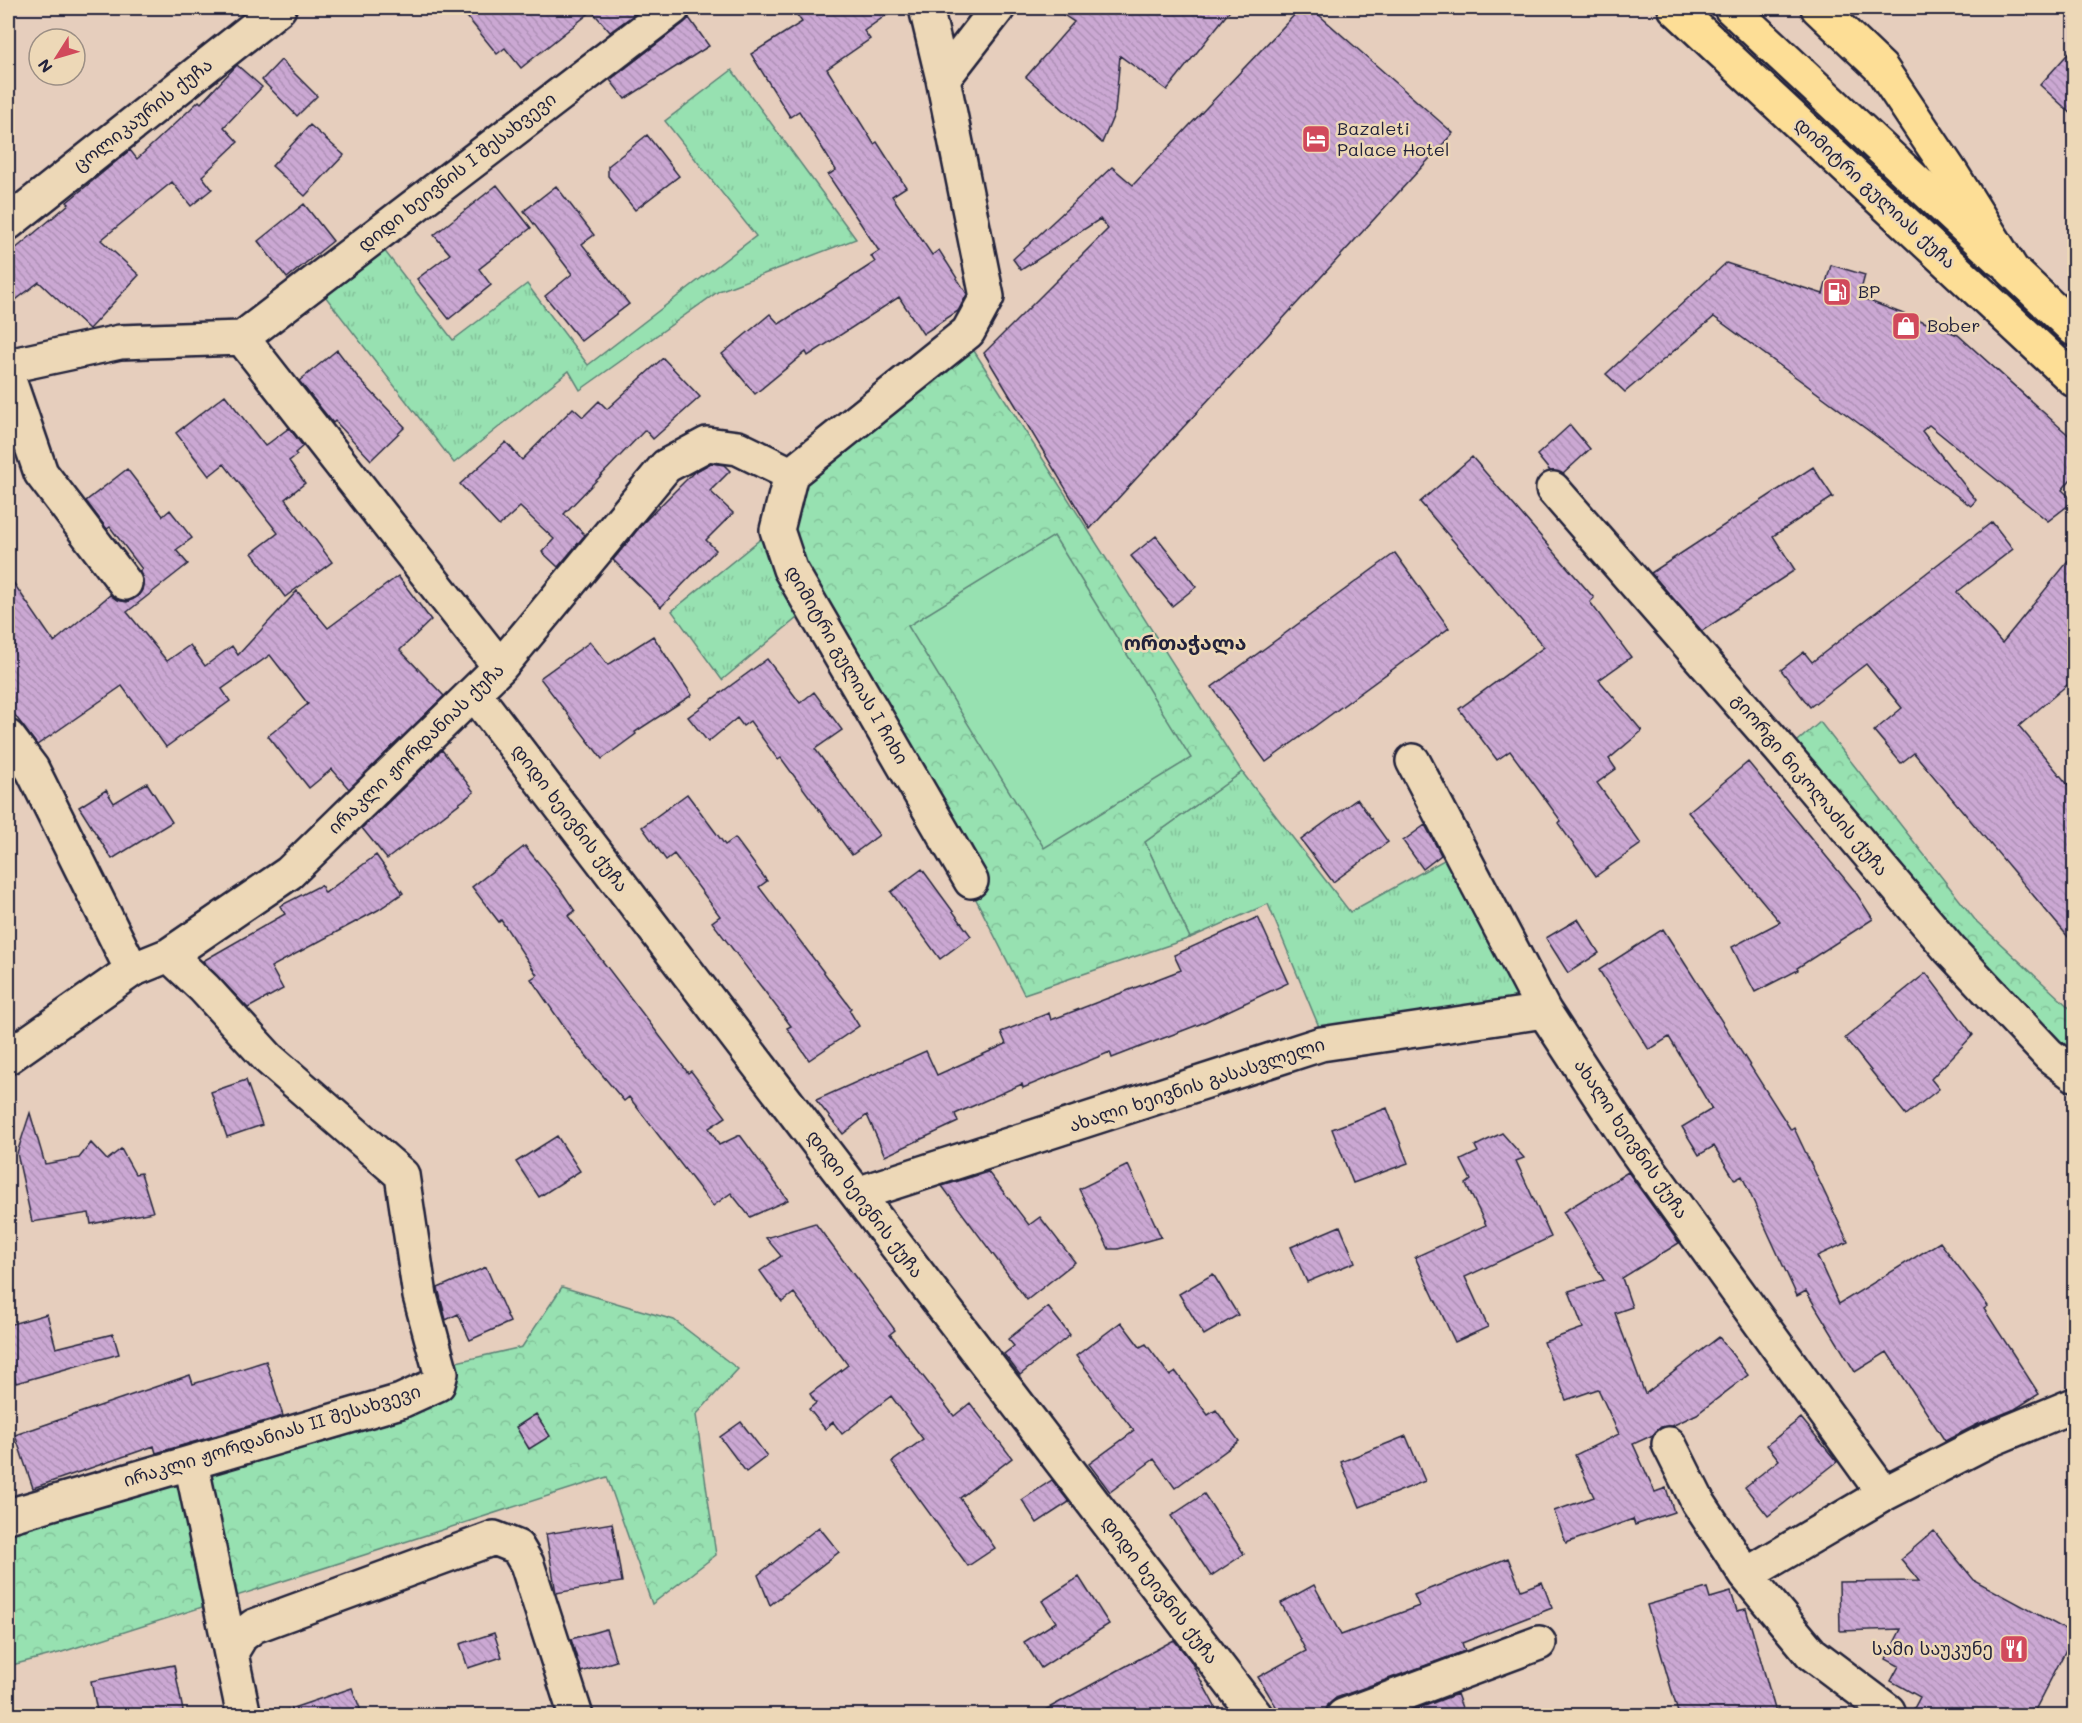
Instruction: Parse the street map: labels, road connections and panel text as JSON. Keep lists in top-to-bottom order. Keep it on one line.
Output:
{"streets":{"main road":["დიმიტრი გულიას ქუჩა"],"street":["ცოლიკაურის ქუჩა","დიდი ხეივნის I შესახვევი","დიმიტრი გულიას I ჩიხი","ირაკლი ჟორდანიას ქუჩა","გიორგი ნიკოლაძის ქუჩა","დიდი ხეივნის ქუჩა","ახალი ხეივნის გასასვლელი","ახალი ხეივნის ქუჩა","ირაკლი ჟორდანიას II შესახვევი"]},"crossings":[["დიმიტრი გულიას I ჩიხი","ირაკლი ჟორდანიას ქუჩა"],["ირაკლი ჟორდანიას ქუჩა","დიდი ხეივნის ქუჩა"],["ირაკლი ჟორდანიას ქუჩა","ირაკლი ჟორდანიას II შესახვევი"],["დიდი ხეივნის ქუჩა","ახალი ხეივნის გასასვლელი"],["ახალი ხეივნის გასასვლელი","ახალი ხეივნის ქუჩა"]],"districts":["ორთაჭალა"],"places":{"hotel":["Bazaleti Palace Hotel"],"fuel station":["BP"],"shop":["Bober"],"restaurant":["სამი საუკუნე"]},"north":"bottom left"}
